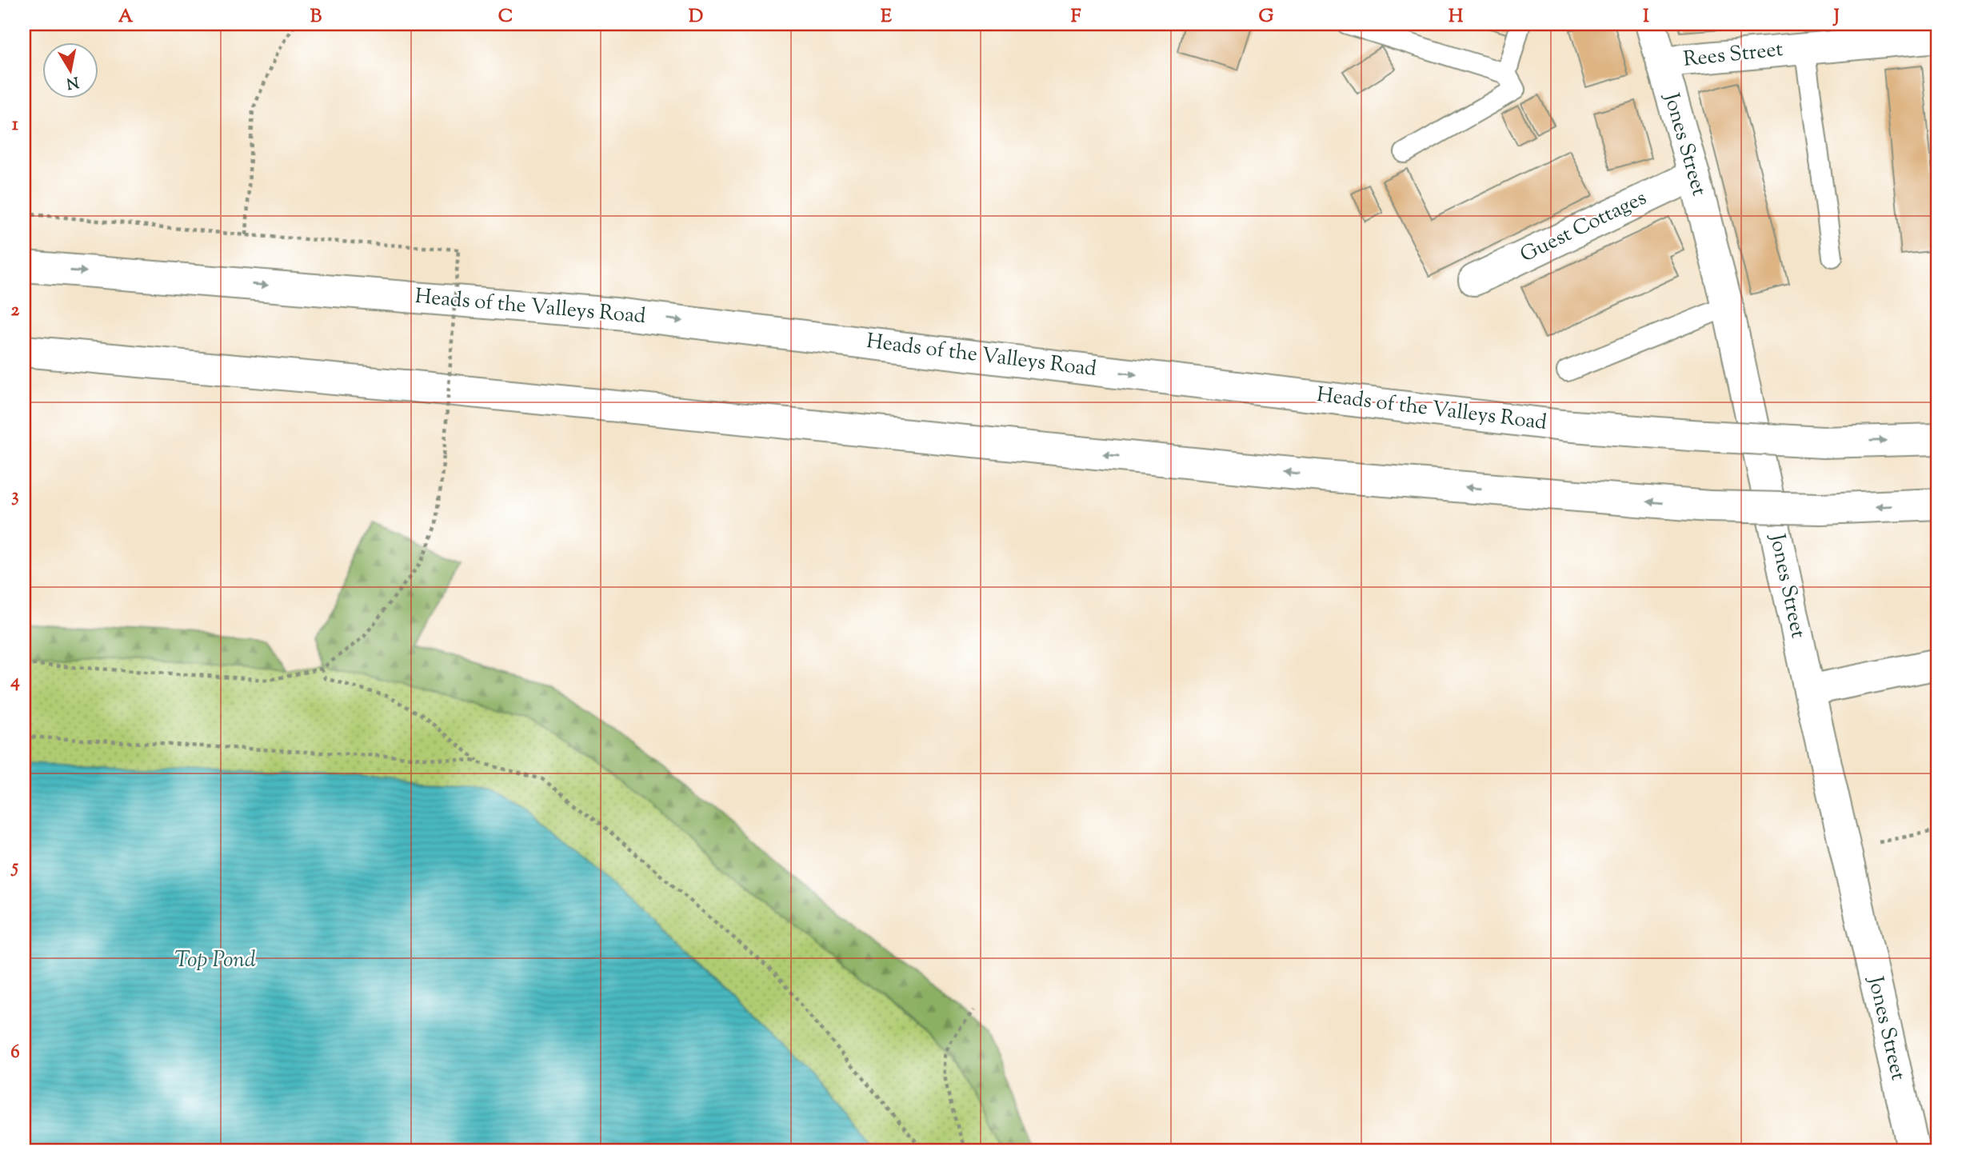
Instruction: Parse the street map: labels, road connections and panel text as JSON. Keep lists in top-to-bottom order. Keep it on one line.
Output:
{"streets":{"main road":["Rees Street","Jones Street","Guest Cottages","Heads of the Valleys Road"]},"crossings":[["Rees Street","Jones Street"],["Jones Street","Guest Cottages"]],"water":["Top Pond"],"north":"bottom","grid":{"columns":["A","B","C","D","E","F","G","H","I","J"],"rows":["1","2","3","4","5","6"]}}
